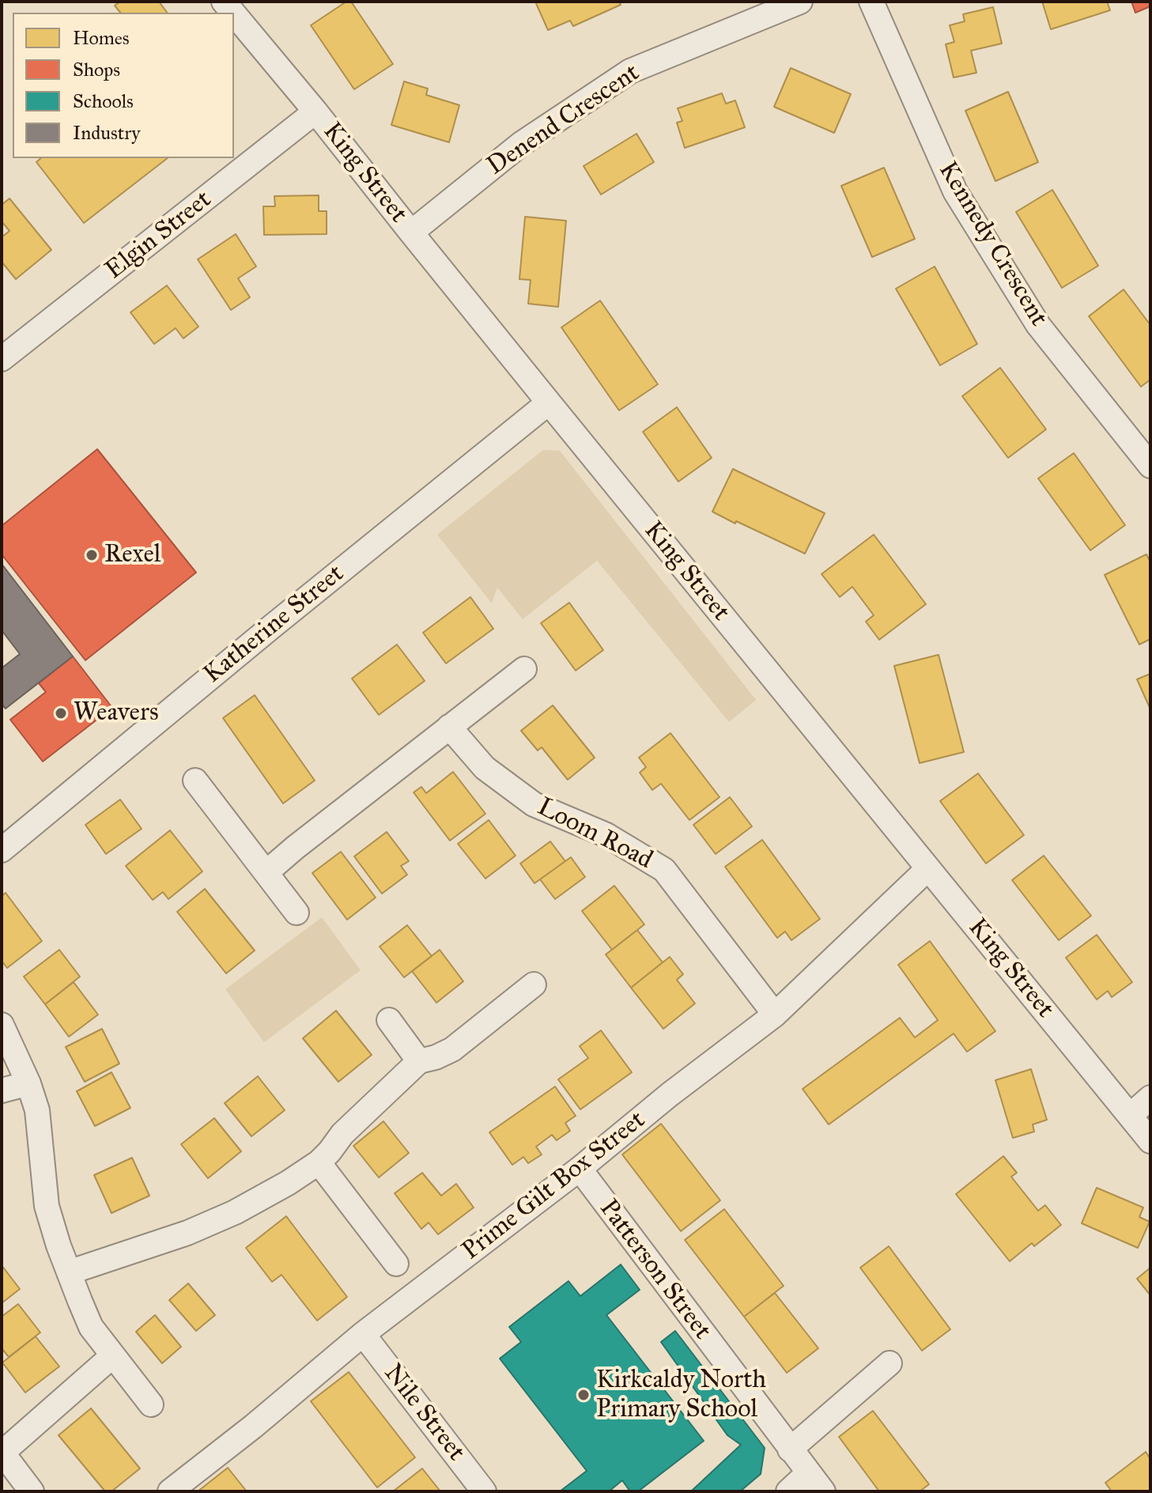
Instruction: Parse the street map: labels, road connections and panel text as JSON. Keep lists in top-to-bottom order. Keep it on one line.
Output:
{"streets":{"street":["Denend Crescent","King Street","Elgin Street","Kennedy Crescent","Katherine Street","Loom Road","Prime Gilt Box Street","Patterson Street","Nile Street"]},"crossings":[["Denend Crescent","King Street"],["King Street","Elgin Street"],["King Street","Katherine Street"],["King Street","Prime Gilt Box Street"],["Loom Road","Prime Gilt Box Street"],["Prime Gilt Box Street","Patterson Street"],["Prime Gilt Box Street","Nile Street"]],"places":["Rexel","Weavers","Kirkcaldy North Primary School"],"legend":["Homes","Shops","Schools","Industry"]}
